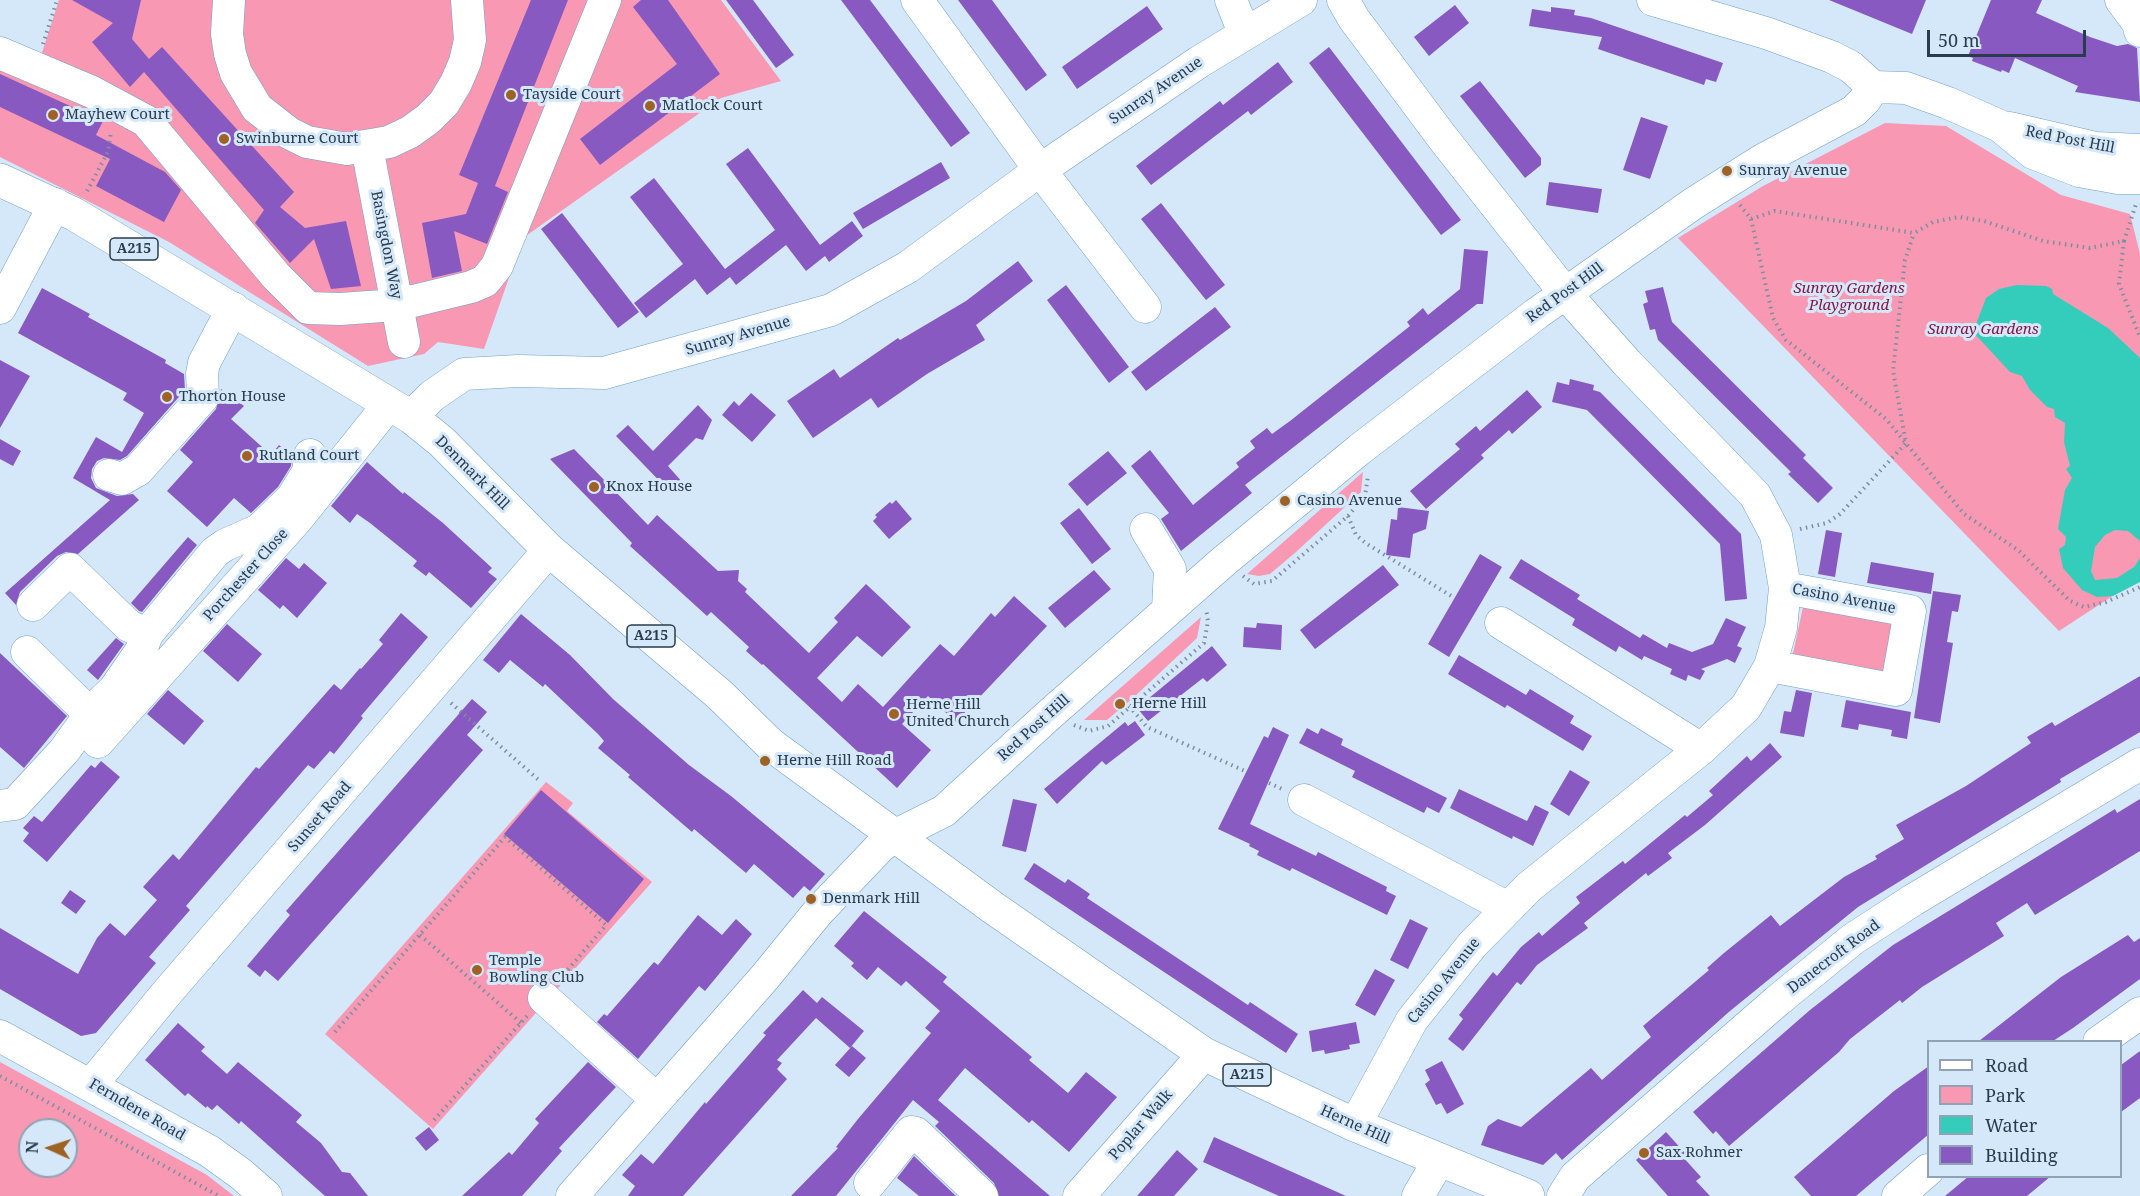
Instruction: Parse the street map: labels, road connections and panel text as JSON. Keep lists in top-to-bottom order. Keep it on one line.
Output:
{"streets":{"main road":["A215","Denmark Hill","Herne Hill"],"street":["Sunray Avenue","Red Post Hill","Basingdon Way","Porchester Close","Casino Avenue","Sunset Road","Danecroft Road","Ferndene Road","Poplar Walk"]},"crossings":[["Sunray Avenue","Denmark Hill"],["Sunray Avenue","Porchester Close"],["Red Post Hill","Denmark Hill"],["Red Post Hill","Casino Avenue"],["Red Post Hill","Herne Hill"],["Denmark Hill","Porchester Close"],["Denmark Hill","Sunset Road"],["Denmark Hill","Herne Hill"],["Casino Avenue","Herne Hill"],["Sunset Road","Ferndene Road"],["Poplar Walk","Herne Hill"]],"parks":["Sunray Gardens Playground","Sunray Gardens"],"places":["Tayside Court","Matlock Court","Mayhew Court","Swinburne Court","Sunray Avenue","Thorton House","Rutland Court","Knox House","Casino Avenue","Herne Hill","Herne Hill United Church","Herne Hill Road","Denmark Hill","Temple Bowling Club","Sax Rohmer"],"legend":["Road","Park","Water","Building"],"scale_bar":"50 m","north":"left"}
